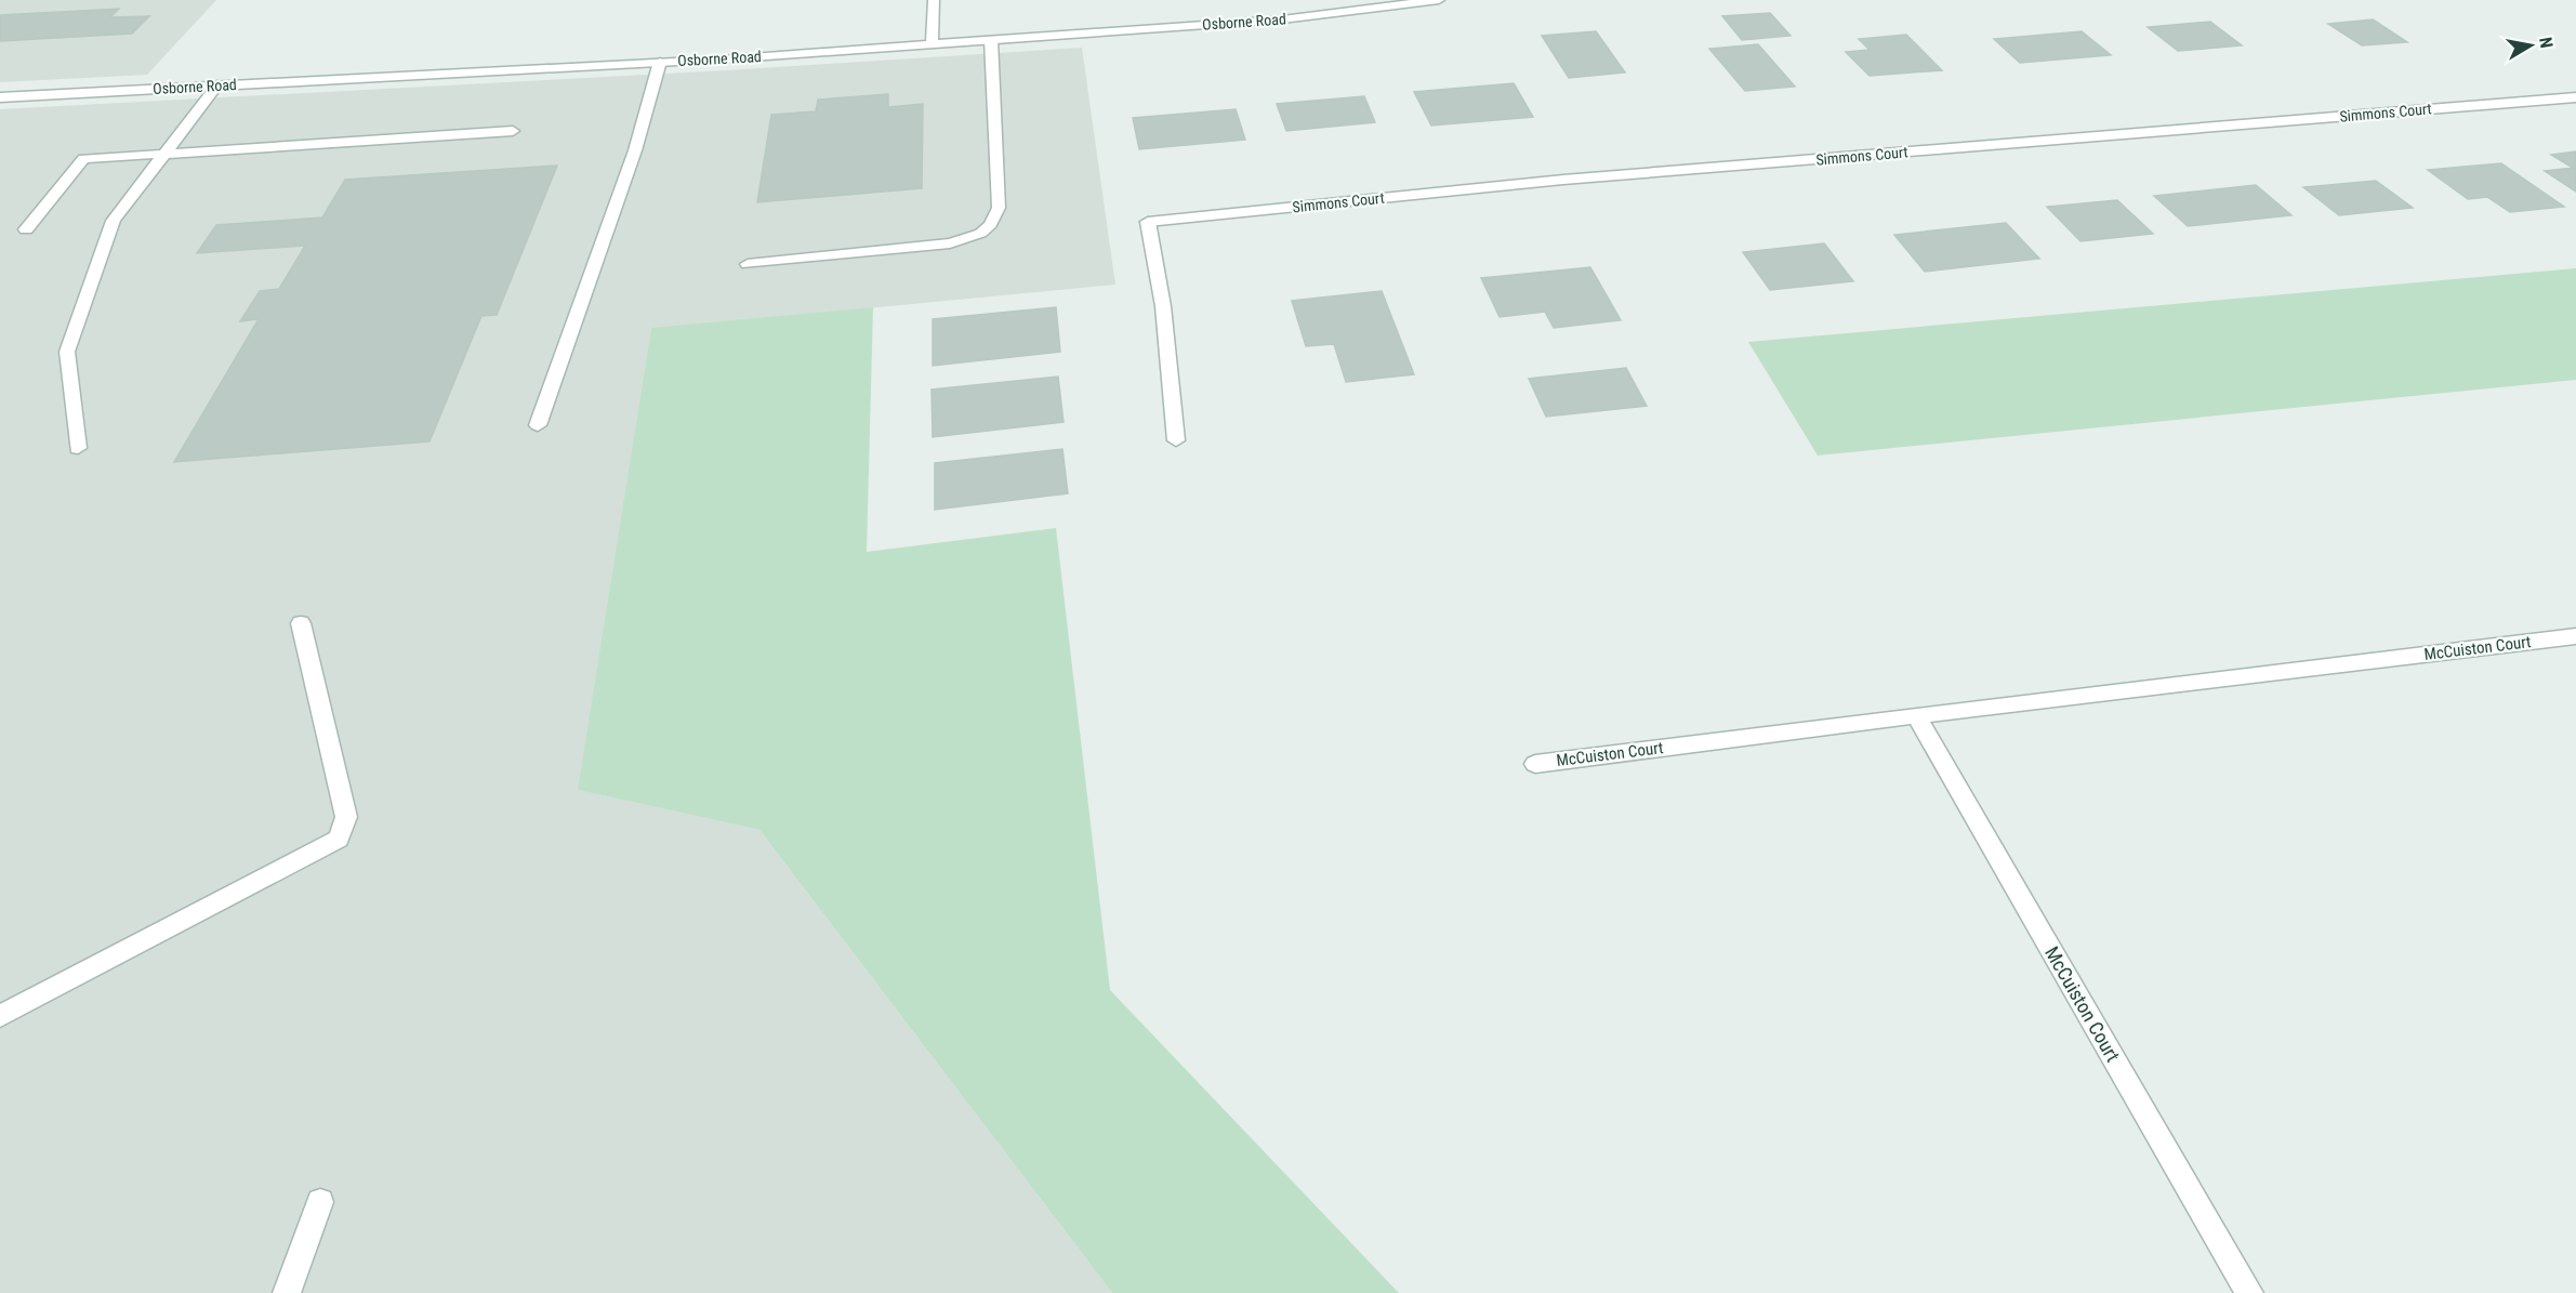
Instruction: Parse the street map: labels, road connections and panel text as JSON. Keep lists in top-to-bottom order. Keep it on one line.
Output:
{"streets":{"street":["Osborne Road","Simmons Court","McCuiston Court"]},"north":"right"}
